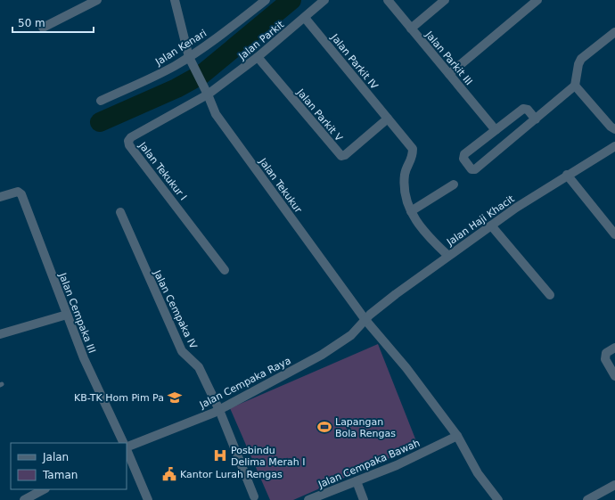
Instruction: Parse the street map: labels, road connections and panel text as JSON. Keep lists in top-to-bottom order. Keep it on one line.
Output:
{"streets":{"street":["Jalan Parkit","Jalan Kenari","Jalan Parkit III","Jalan Parkit IV","Jalan Parkit V","Jalan Tekukur I","Jalan Tekukur","Jalan Haji Khacit","Jalan Cempaka IV","Jalan Cempaka III","Jalan Cempaka Raya","Jalan Cempaka Bawah"]},"crossings":[["Jalan Parkit","Jalan Parkit IV"],["Jalan Parkit","Jalan Parkit V"],["Jalan Parkit","Jalan Tekukur I"],["Jalan Parkit","Jalan Tekukur"],["Jalan Kenari","Jalan Tekukur"],["Jalan Parkit IV","Jalan Parkit V"],["Jalan Parkit IV","Jalan Haji Khacit"],["Jalan Tekukur I","Jalan Tekukur"],["Jalan Tekukur","Jalan Haji Khacit"],["Jalan Tekukur","Jalan Cempaka Raya"],["Jalan Tekukur","Jalan Cempaka Bawah"],["Jalan Haji Khacit","Jalan Cempaka Raya"],["Jalan Cempaka IV","Jalan Cempaka Raya"]],"places":{"school or university":["KB-TK Hom Pim Pa"],"sports":["Lapangan Bola Rengas"],"hospital":["Posbindu Delima Merah I"],"public building":["Kantor Lurah Rengas"]},"legend":["Jalan","Taman"],"scale_bar":"50 m"}
